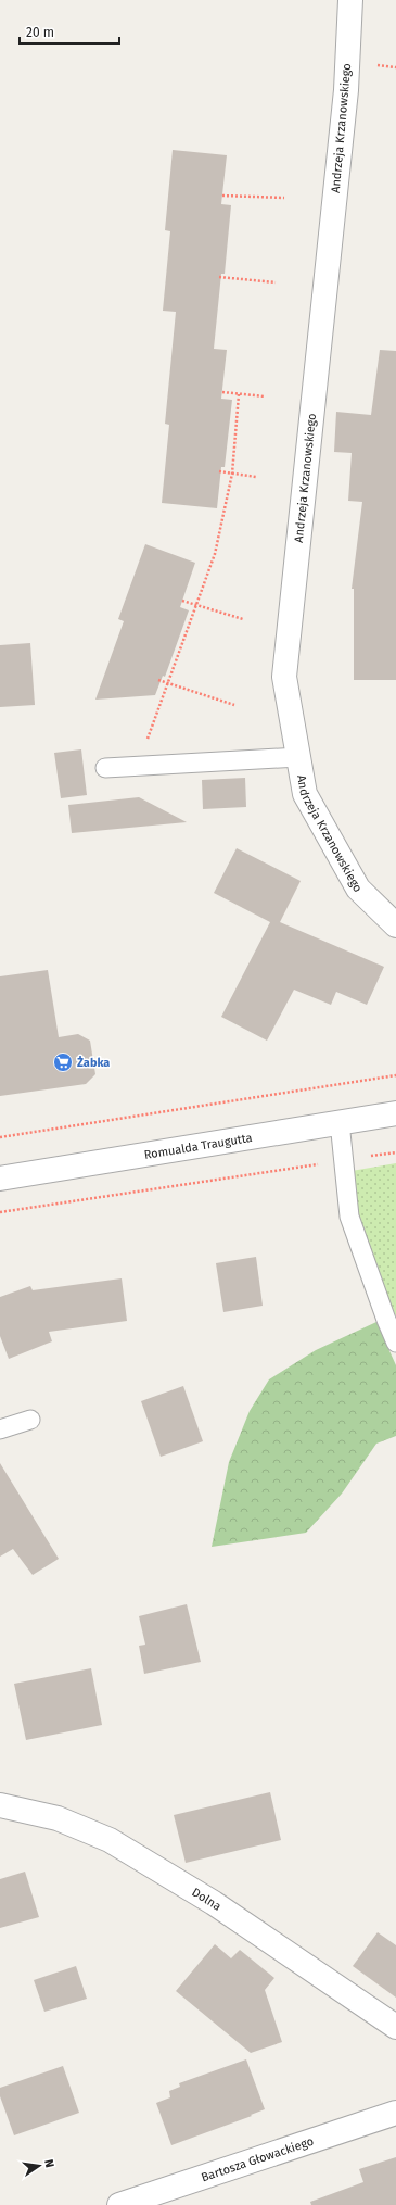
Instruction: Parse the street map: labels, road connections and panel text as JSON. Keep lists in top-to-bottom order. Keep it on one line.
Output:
{"streets":{"street":["Andrzeja Krzanowskiego","Romualda Traugutta","Dolna","Bartosza Głowackiego"]},"places":{"supermarket":["Żabka"]},"scale_bar":"20 m","north":"right"}
